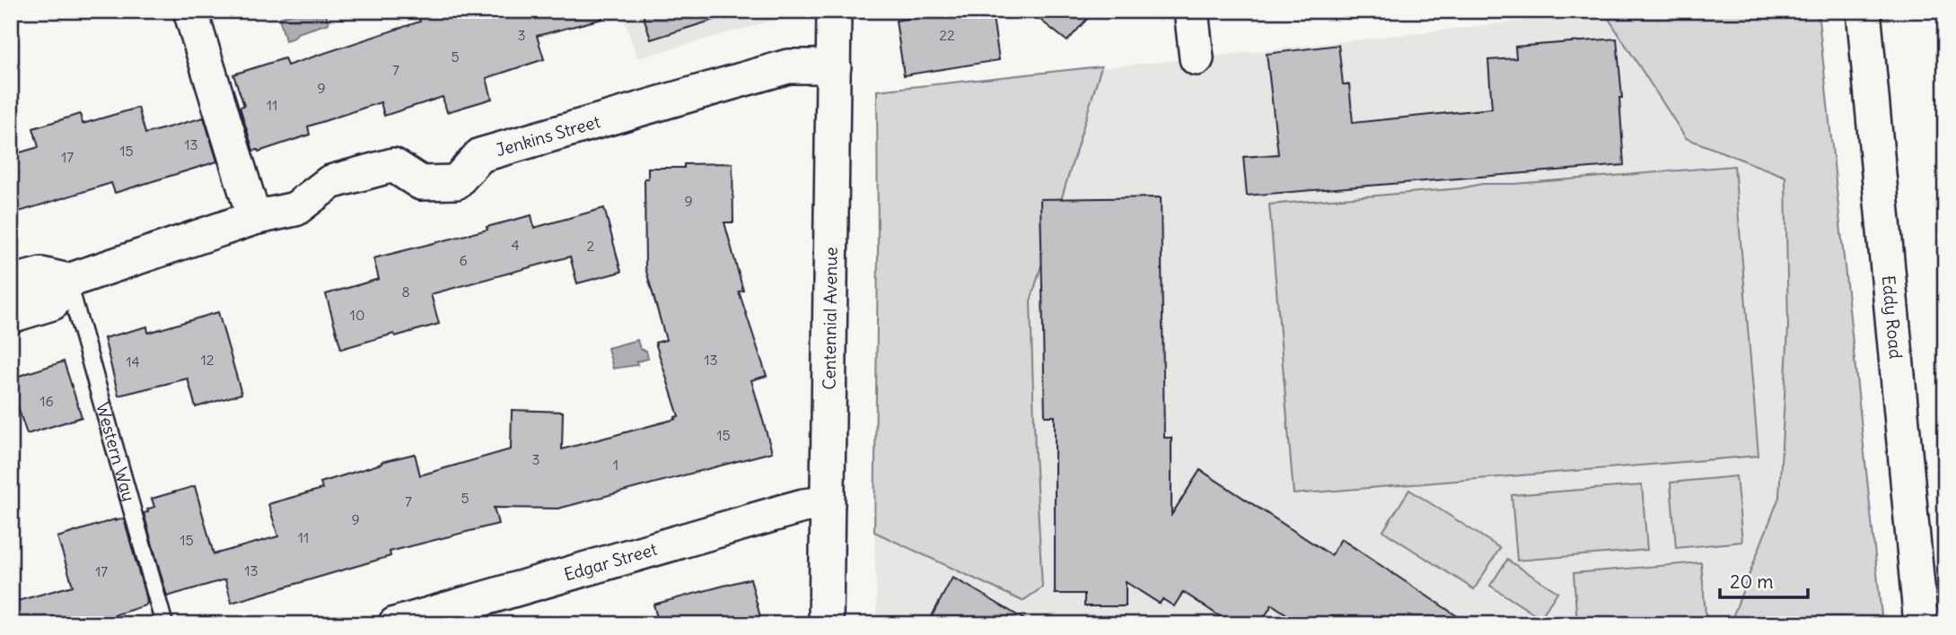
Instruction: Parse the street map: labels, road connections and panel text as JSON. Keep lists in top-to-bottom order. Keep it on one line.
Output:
{"streets":{"street":["Jenkins Street","Centennial Avenue","Eddy Road","Edgar Street"],"lane":["Western Way"]},"crossings":[["Jenkins Street","Centennial Avenue"],["Jenkins Street","Western Way"],["Centennial Avenue","Edgar Street"]],"house_numbers":["3","22","5","7","9","11","13","15","17","9","4","2","6","8","10","12","13","14","16","15","3","1","5","7","9","11","15","13","17"],"scale_bar":"20 m"}
